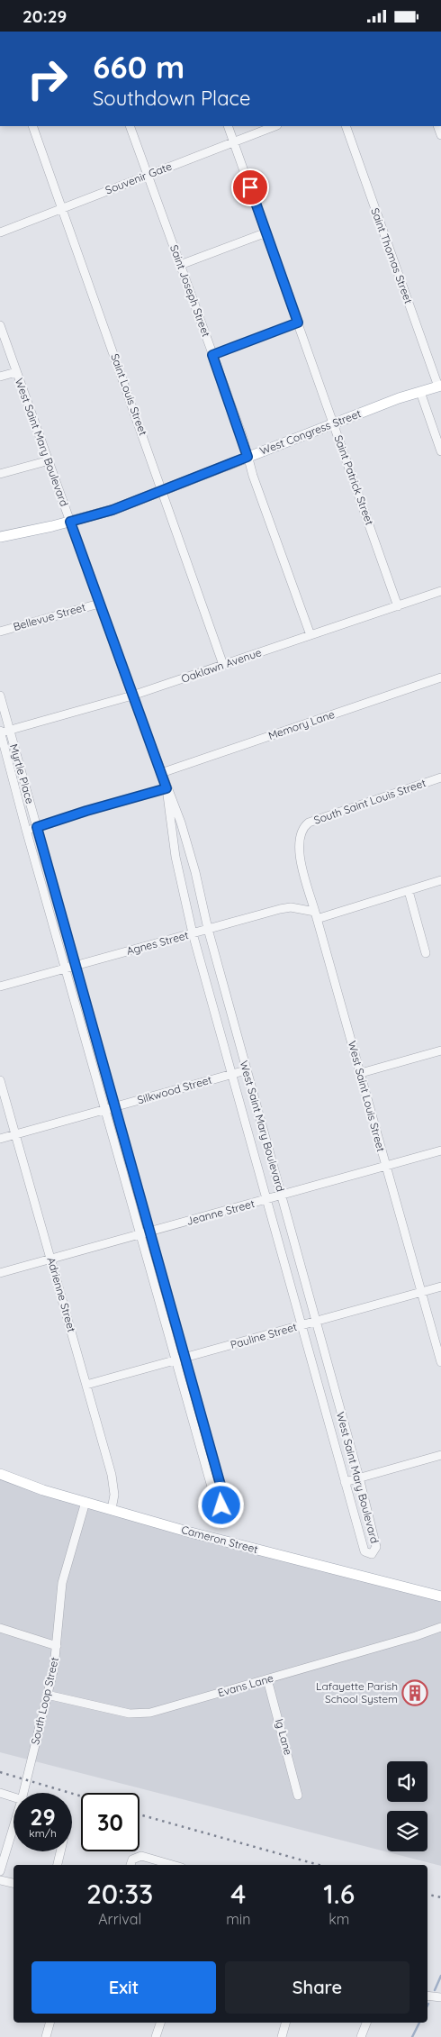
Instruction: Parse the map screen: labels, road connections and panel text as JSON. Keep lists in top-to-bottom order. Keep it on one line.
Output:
{"streets":{"main road":["West Congress Street","Cameron Street"],"street":["Souvenir Gate","Saint Thomas Street","Saint Joseph Street","Saint Louis Street","West Saint Mary Boulevard","Saint Patrick Street","Bellevue Street","Oaklawn Avenue","Memory Lane","Myrtle Place","South Saint Louis Street","Agnes Street","Silkwood Street","West Saint Louis Street","Jeanne Street","Adrienne Street","Pauline Street","Evans Lane","South Loop Street","Ig Lane"]},"crossings":[["Souvenir Gate","Saint Joseph Street"],["Souvenir Gate","Saint Louis Street"],["Souvenir Gate","Saint Patrick Street"],["Saint Thomas Street","West Congress Street"],["Saint Joseph Street","West Congress Street"],["Saint Joseph Street","Oaklawn Avenue"],["Saint Louis Street","West Congress Street"],["Saint Louis Street","Oaklawn Avenue"],["West Congress Street","West Saint Mary Boulevard"],["West Congress Street","Saint Patrick Street"],["West Saint Mary Boulevard","Bellevue Street"],["West Saint Mary Boulevard","Oaklawn Avenue"],["West Saint Mary Boulevard","Memory Lane"],["West Saint Mary Boulevard","Agnes Street"],["West Saint Mary Boulevard","Silkwood Street"],["West Saint Mary Boulevard","Jeanne Street"],["West Saint Mary Boulevard","Pauline Street"],["Saint Patrick Street","Oaklawn Avenue"],["Oaklawn Avenue","Myrtle Place"],["Myrtle Place","Agnes Street"],["Myrtle Place","Silkwood Street"],["Myrtle Place","Jeanne Street"],["Myrtle Place","Pauline Street"],["South Saint Louis Street","West Saint Louis Street"],["Agnes Street","West Saint Louis Street"],["Silkwood Street","Adrienne Street"],["West Saint Louis Street","Jeanne Street"],["West Saint Louis Street","Pauline Street"],["Jeanne Street","Adrienne Street"],["Adrienne Street","Pauline Street"],["Adrienne Street","Cameron Street"],["Cameron Street","South Loop Street"],["Evans Lane","South Loop Street"],["Evans Lane","Ig Lane"]],"places":{"building":["Lafayette Parish School System"]},"page":{"status":"20:29","turn":["660 m","Southdown Place"],"speed":"29 km/h","limit":"30","eta":["20:33","Arrival","4","min","1.6","km"],"buttons":["Exit","Share"]}}
